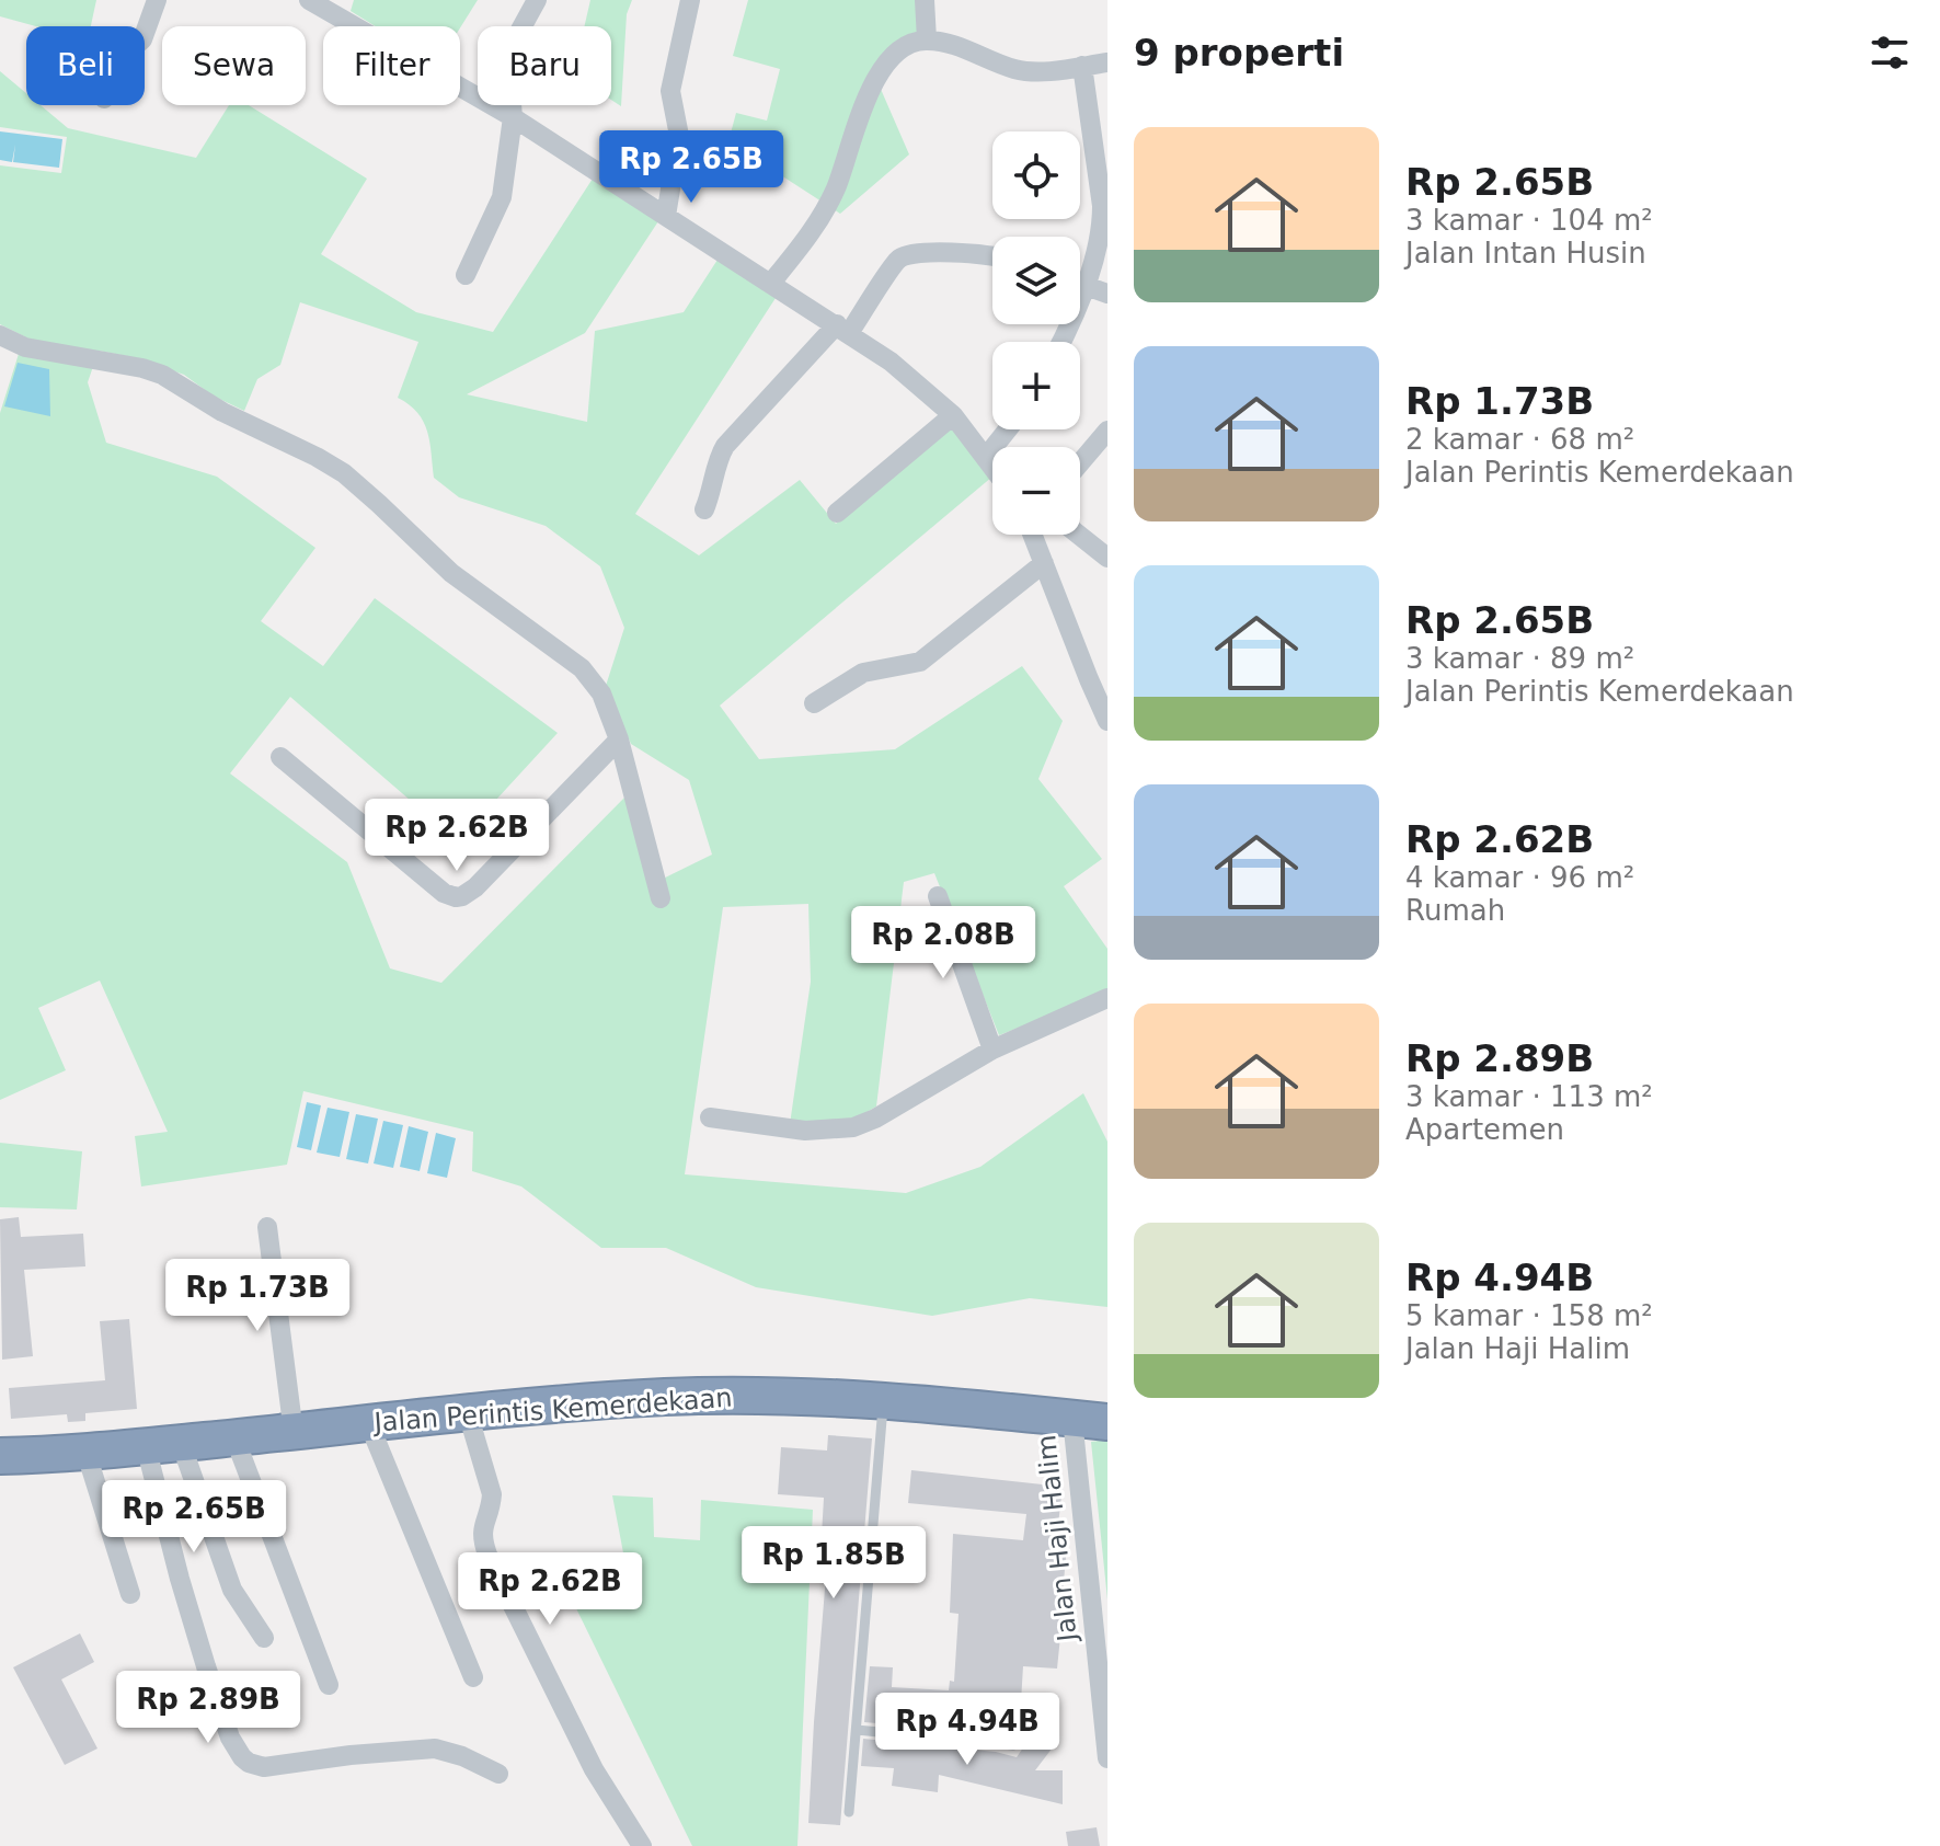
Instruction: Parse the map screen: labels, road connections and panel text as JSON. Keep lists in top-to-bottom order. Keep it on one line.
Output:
{"streets":{"highway":["Jalan Perintis Kemerdekaan"],"street":["Jalan Haji Halim"]},"crossings":[["Jalan Perintis Kemerdekaan","Jalan Haji Halim"]],"page":{"heading":"9 properti","chip":["Beli","Sewa","Filter","Baru"],"list":[{"name":"Rp 2.65B","note":"3 kamar · 104 m² · Jalan Intan Husin"},{"name":"Rp 1.73B","note":"2 kamar · 68 m² · Jalan Perintis Kemerdekaan"},{"name":"Rp 2.65B","note":"3 kamar · 89 m² · Jalan Perintis Kemerdekaan"},{"name":"Rp 2.62B","note":"4 kamar · 96 m² · Rumah"},{"name":"Rp 2.89B","note":"3 kamar · 113 m² · Apartemen"},{"name":"Rp 4.94B","note":"5 kamar · 158 m² · Jalan Haji Halim"}],"price":["Rp 2.65B","Rp 2.62B","Rp 2.08B","Rp 1.73B","Rp 2.65B","Rp 1.85B","Rp 2.62B","Rp 2.89B","Rp 4.94B"],"map_buttons":["+","−"]}}
